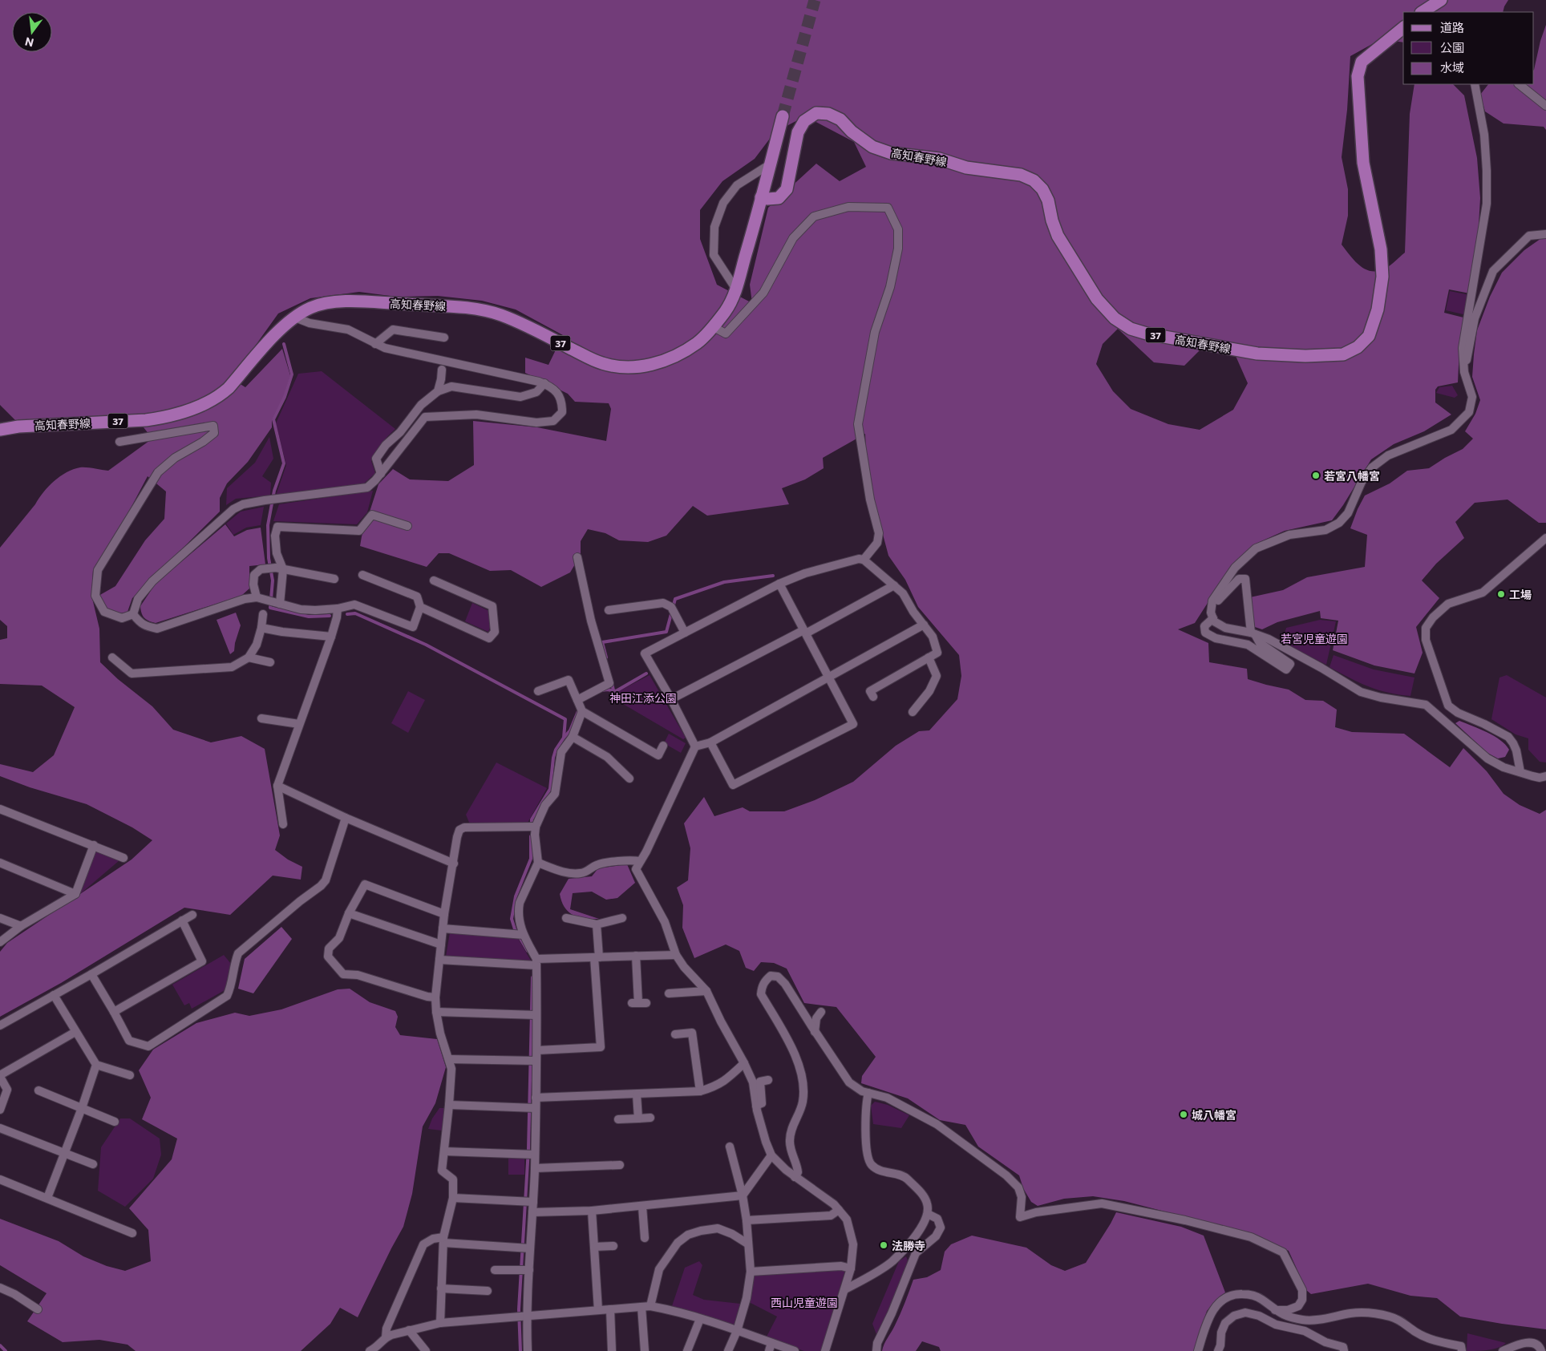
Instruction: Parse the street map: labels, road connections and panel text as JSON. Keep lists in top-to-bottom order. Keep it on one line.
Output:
{"streets":{"main road":["高知春野線","37"]},"parks":["若宮児童遊園","神田江添公園","西山児童遊園"],"places":["若宮八幡宮","工場","城八幡宮","法勝寺"],"legend":["道路","公園","水域"],"north":"bottom"}
